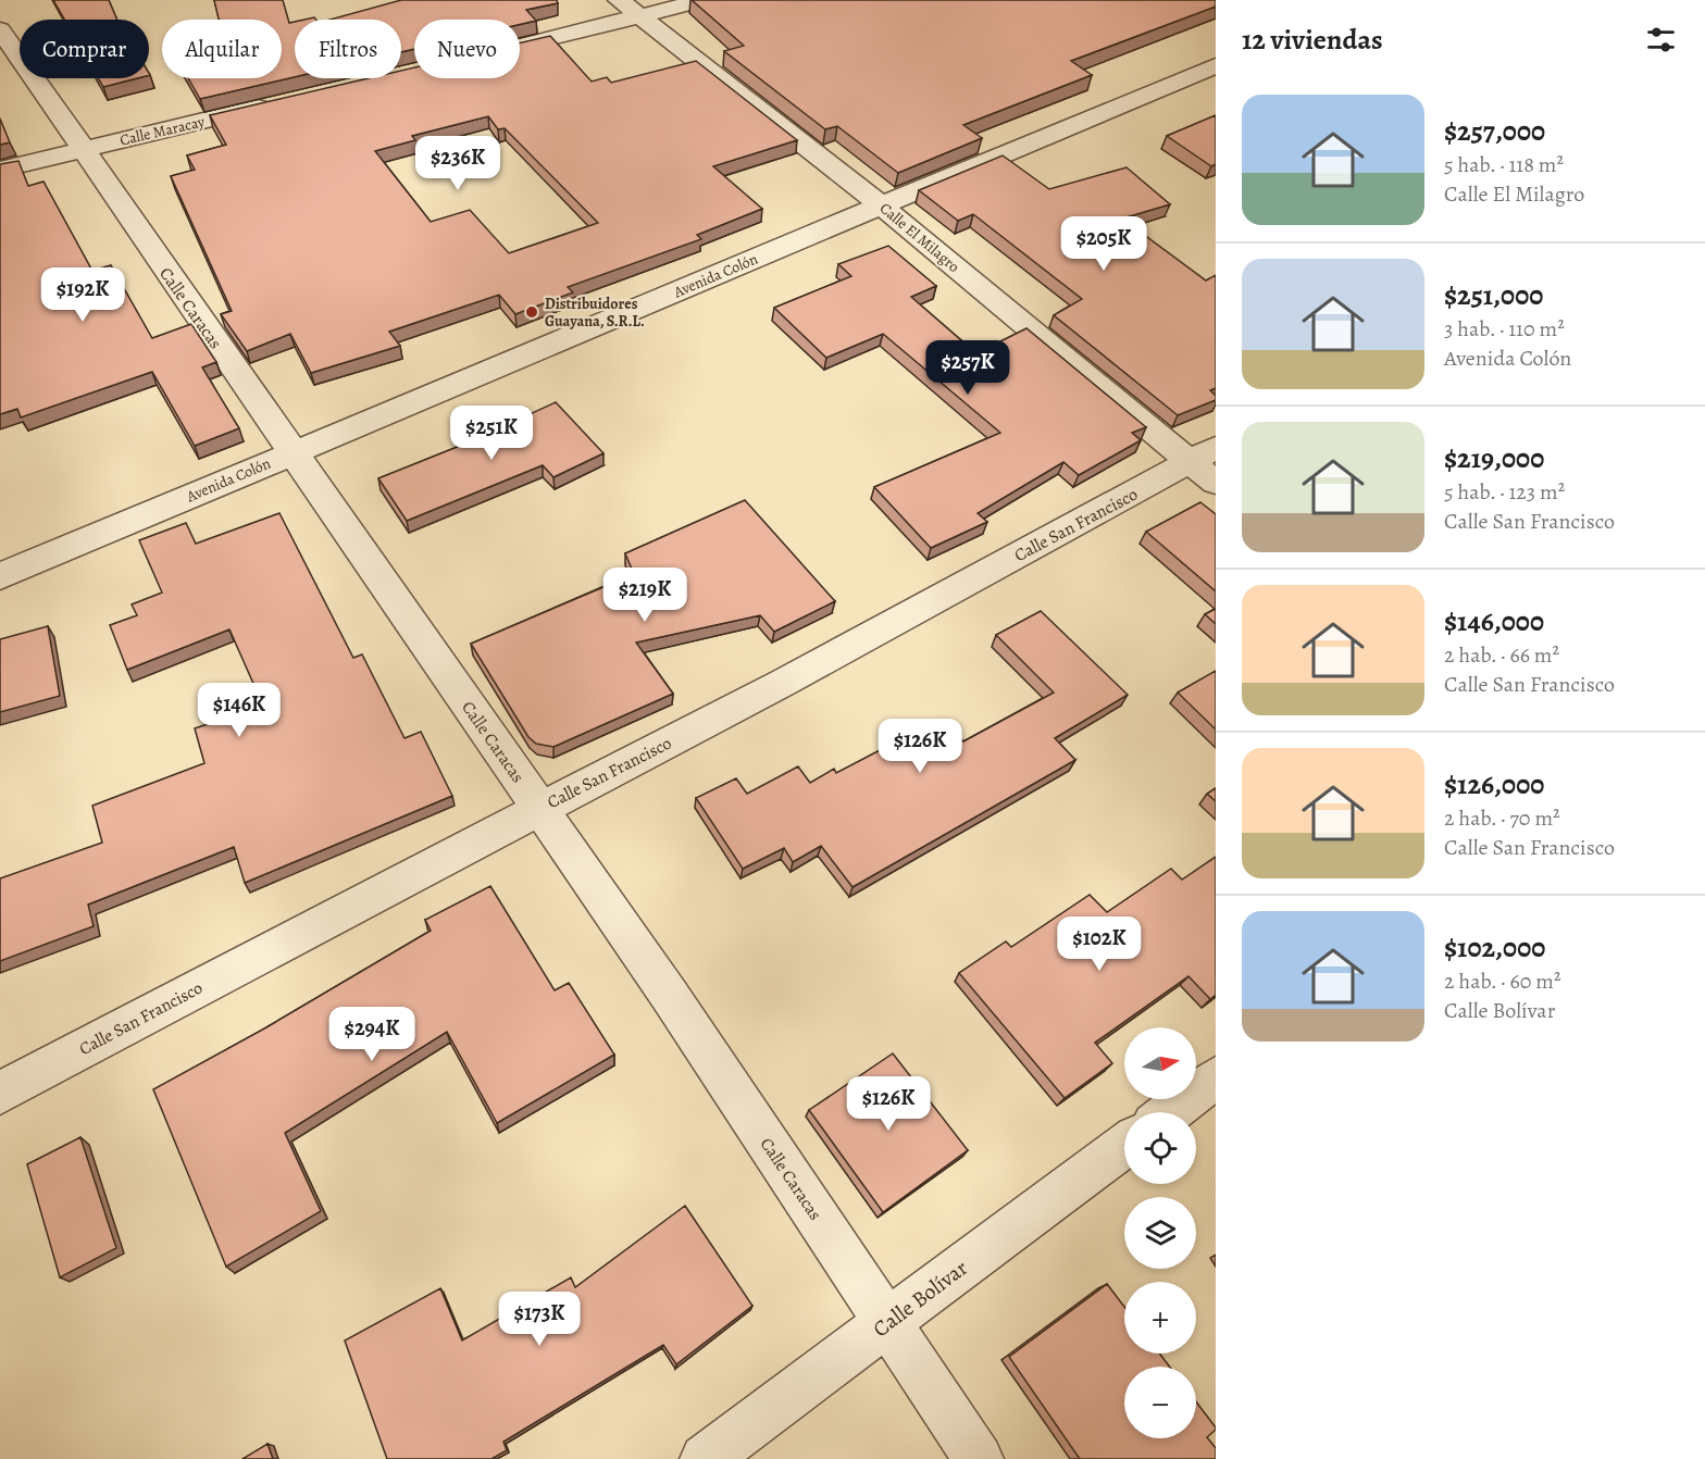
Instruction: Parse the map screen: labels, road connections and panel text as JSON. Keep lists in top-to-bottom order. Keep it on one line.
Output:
{"streets":{"street":["Calle Maracay","Calle El Milagro","Avenida Colón","Calle Caracas","Calle San Francisco","Calle Bolívar"]},"crossings":[["Calle Maracay","Calle Caracas"],["Calle El Milagro","Avenida Colón"],["Calle El Milagro","Calle San Francisco"],["Avenida Colón","Calle Caracas"],["Calle Caracas","Calle San Francisco"],["Calle Caracas","Calle Bolívar"]],"places":["Distribuidores Guayana, S.R.L."],"north":"right","page":{"heading":"12 viviendas","chip":["Comprar","Alquilar","Filtros","Nuevo"],"list":[{"name":"$257,000","note":"5 hab. · 118 m² · Calle El Milagro"},{"name":"$251,000","note":"3 hab. · 110 m² · Avenida Colón"},{"name":"$219,000","note":"5 hab. · 123 m² · Calle San Francisco"},{"name":"$146,000","note":"2 hab. · 66 m² · Calle San Francisco"},{"name":"$126,000","note":"2 hab. · 70 m² · Calle San Francisco"},{"name":"$102,000","note":"2 hab. · 60 m² · Calle Bolívar"}],"price":["$236K","$205K","$192K","$257K","$251K","$219K","$146K","$126K","$102K","$294K","$126K","$173K"],"map_buttons":["+","−"]}}
